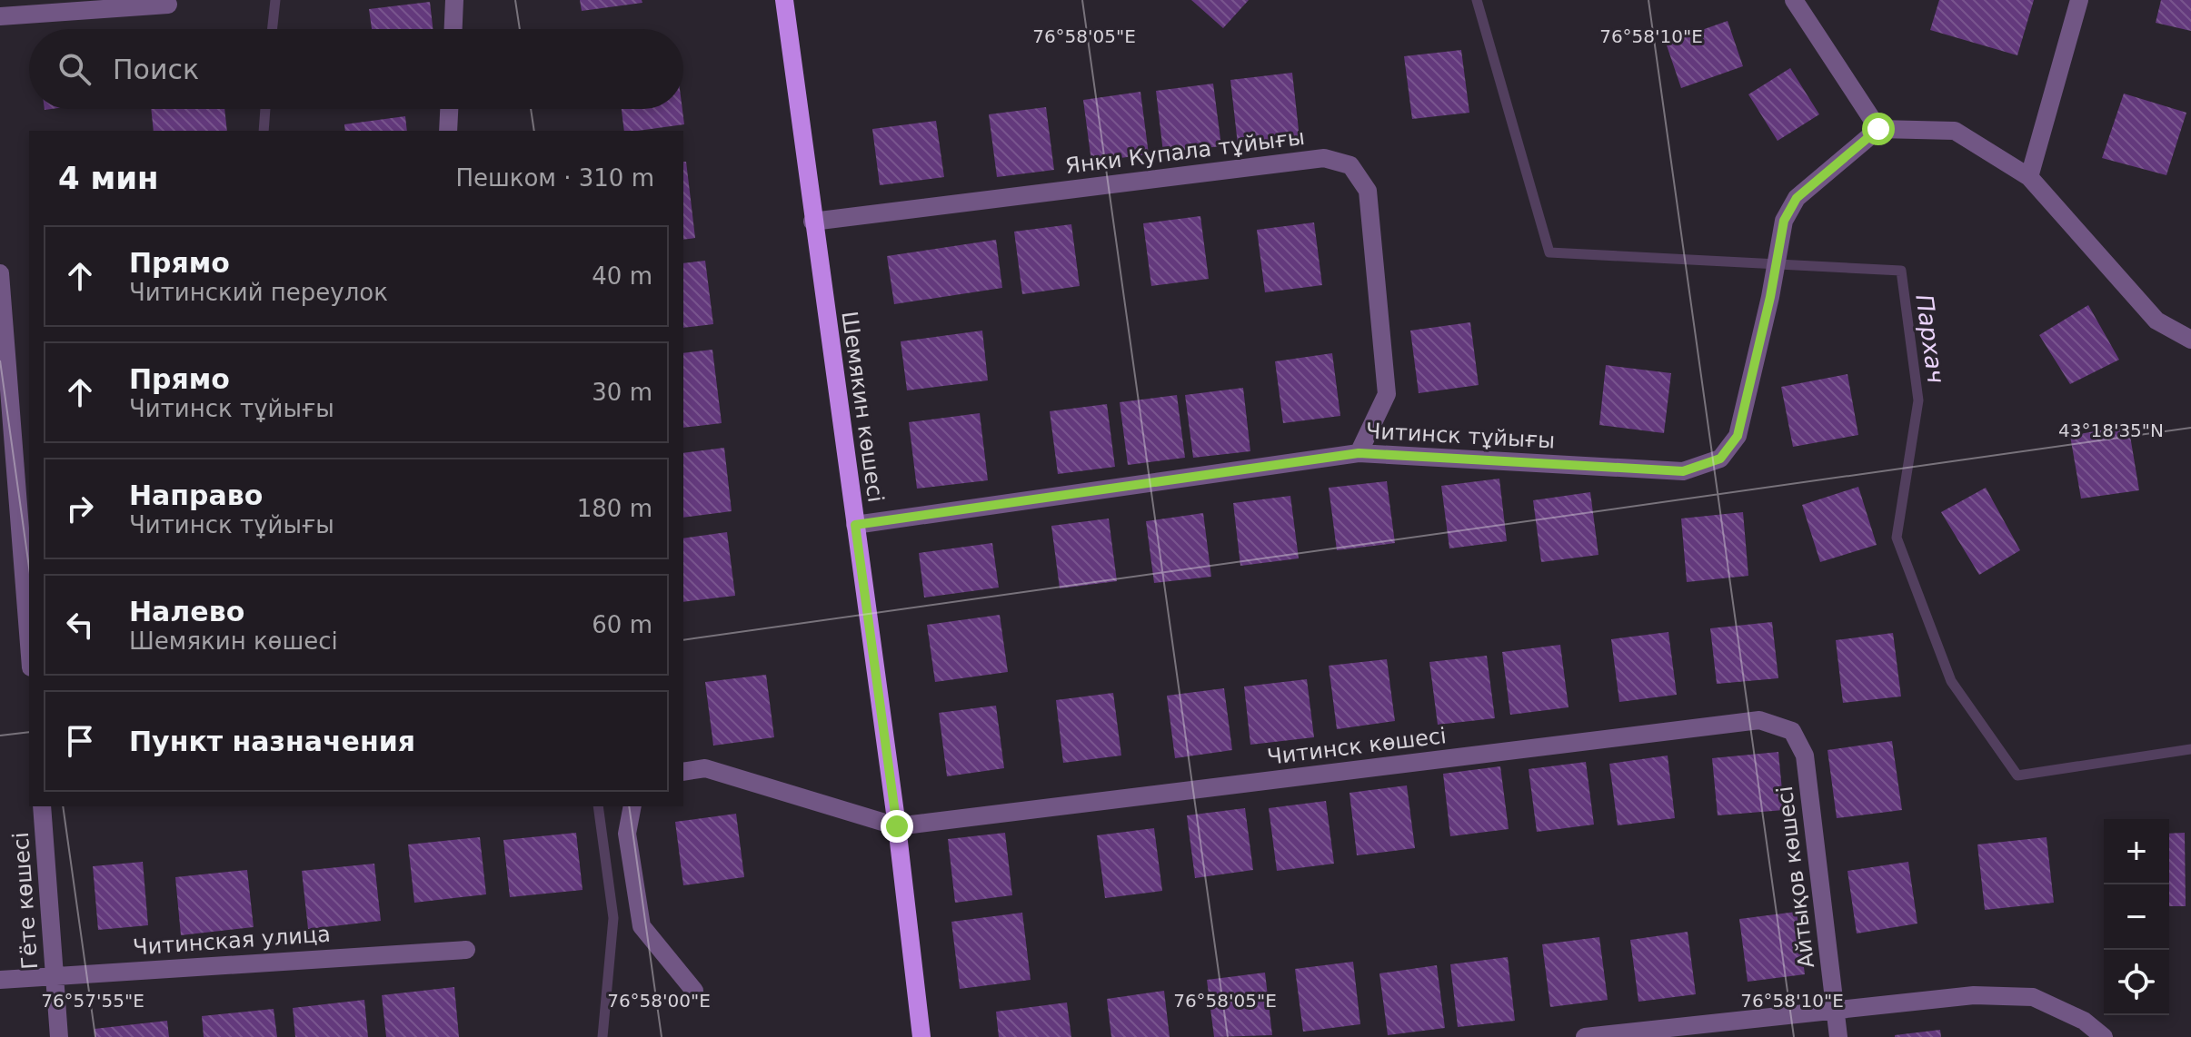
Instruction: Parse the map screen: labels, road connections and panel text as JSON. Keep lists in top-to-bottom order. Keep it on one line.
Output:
{"streets":{"main road":["Шемякин көшесі"],"street":["Янки Купала тұйығы","Читинск тұйығы","Читинск көшесі","Айтықов көшесі","Гёте көшесі","Читинская улица"]},"crossings":[["Янки Купала тұйығы","Шемякин көшесі"],["Янки Купала тұйығы","Читинск тұйығы"],["Шемякин көшесі","Читинск тұйығы"],["Шемякин көшесі","Читинск көшесі"],["Читинск көшесі","Айтықов көшесі"],["Гёте көшесі","Читинская улица"]],"water":["Пархач"],"page":{"search":"Поиск","heading":["4 мин","Пешком · 310 m"],"list":[["Прямо","Читинский переулок","40 m"],["Прямо","Читинск тұйығы","30 m"],["Направо","Читинск тұйығы","180 m"],["Налево","Шемякин көшесі","60 m"],"Пункт назначения"],"map_buttons":["+","−"]},"coordinates":["76°58'05\"E","76°58'10\"E","43°18'35\"N","76°57'55\"E","76°58'00\"E"]}
